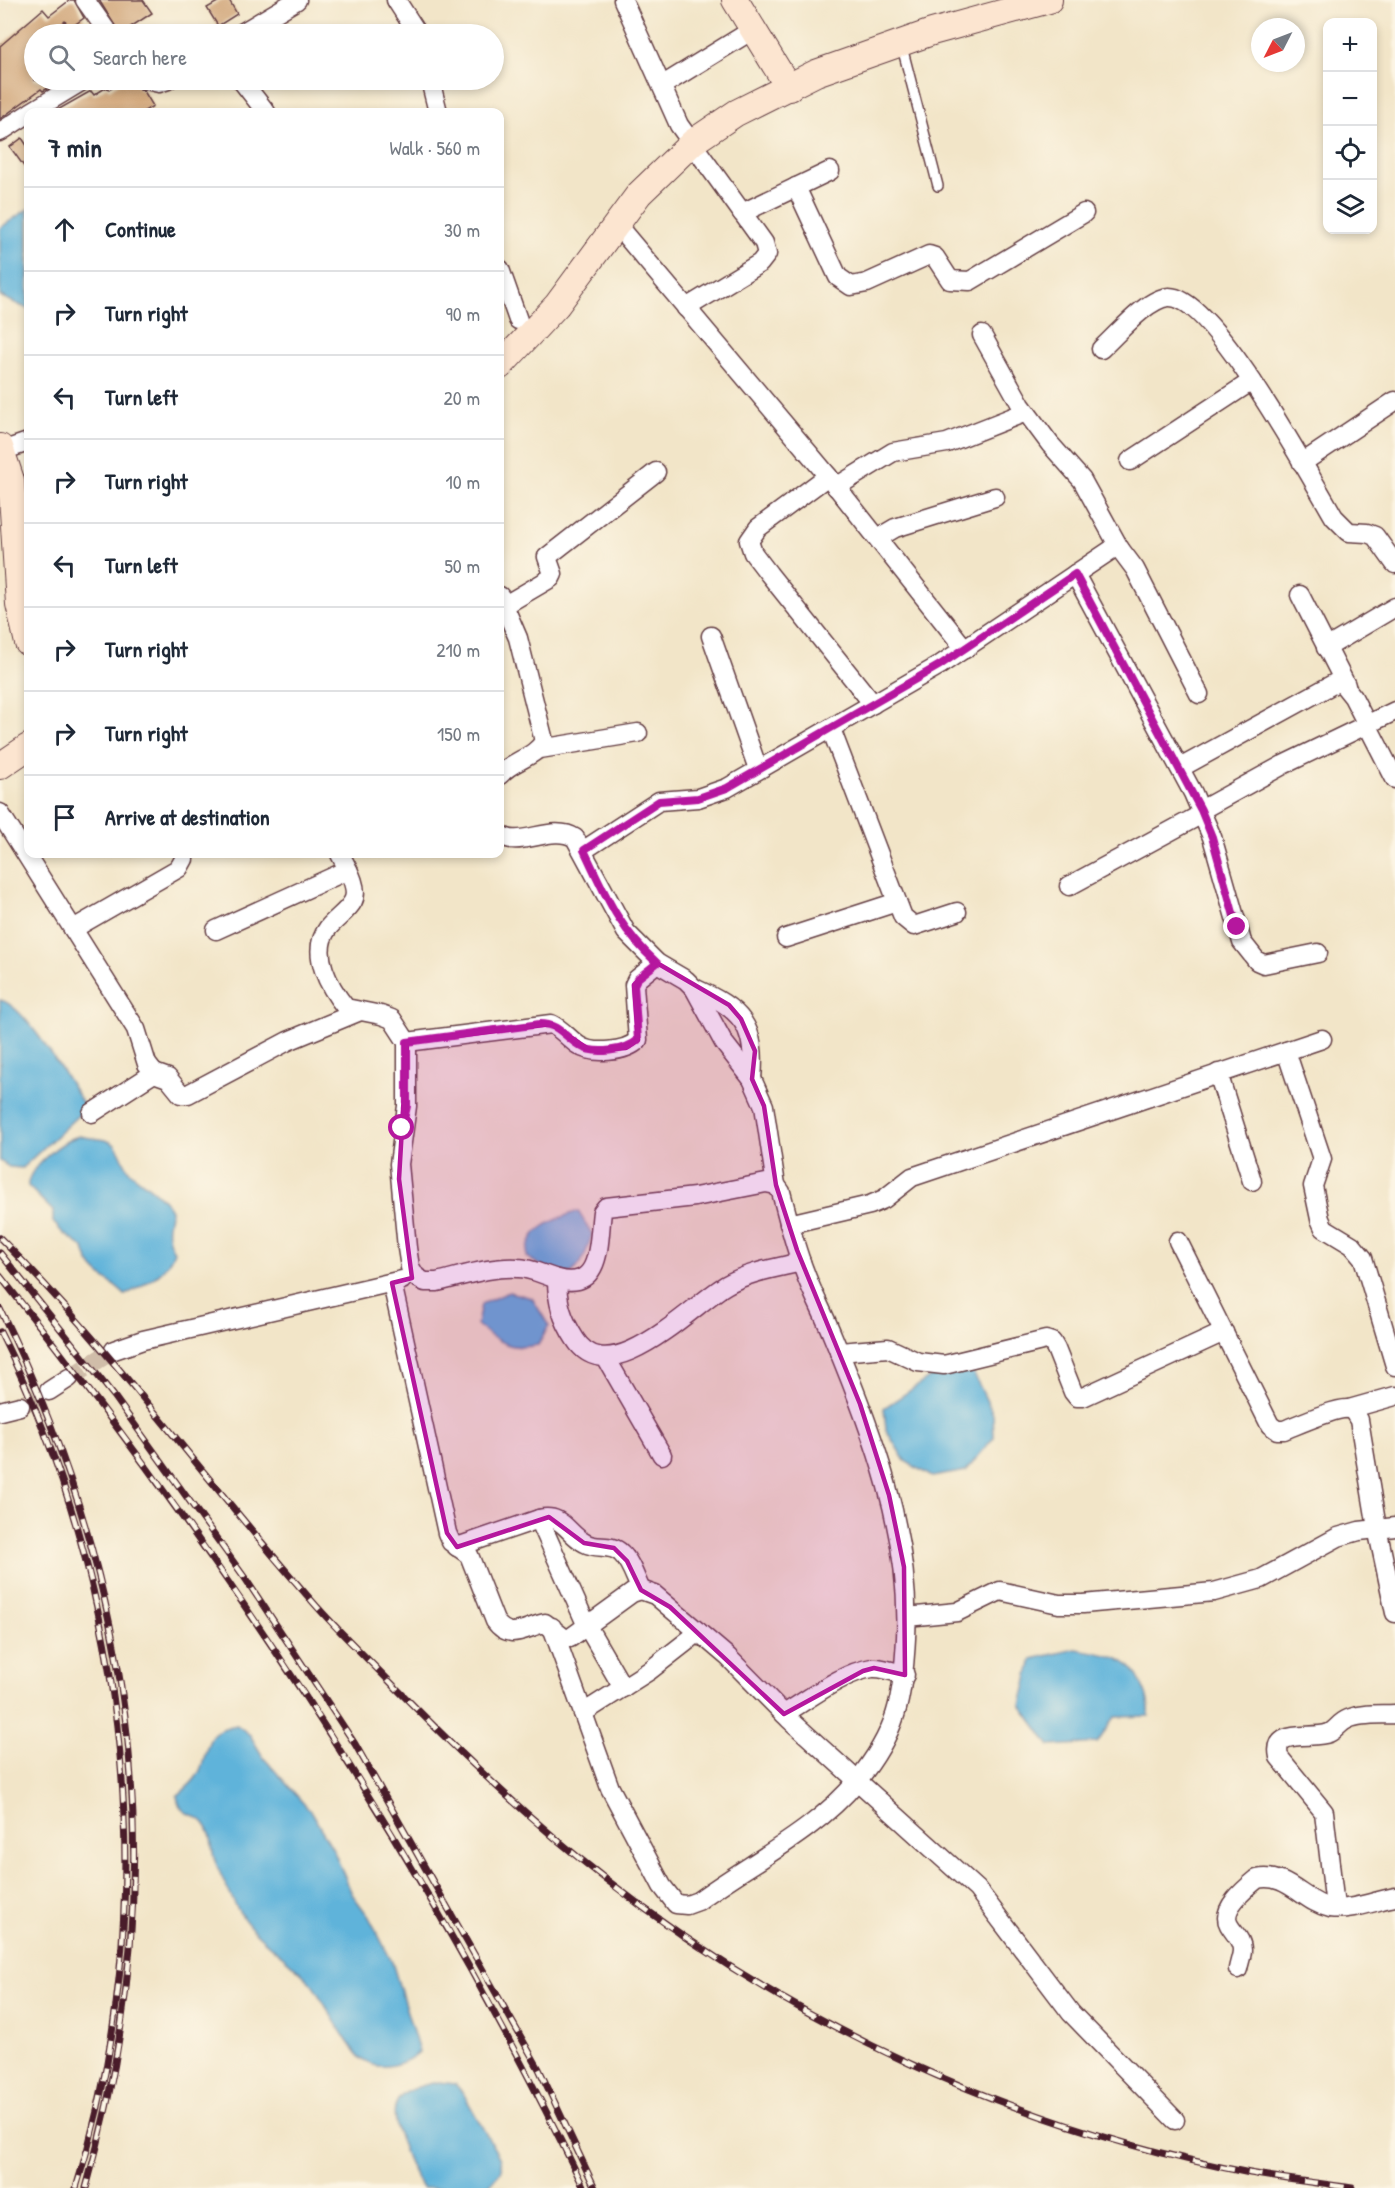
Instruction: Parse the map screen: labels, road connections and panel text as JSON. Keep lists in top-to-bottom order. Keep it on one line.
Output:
{"north":"bottom left","page":{"map_buttons":["+","−"],"search":"Search here","heading":["7 min","Walk · 560 m"],"list":[["Continue","30 m"],["Turn right","90 m"],["Turn left","20 m"],["Turn right","10 m"],["Turn left","50 m"],["Turn right","210 m"],["Turn right","150 m"],"Arrive at destination"]}}
